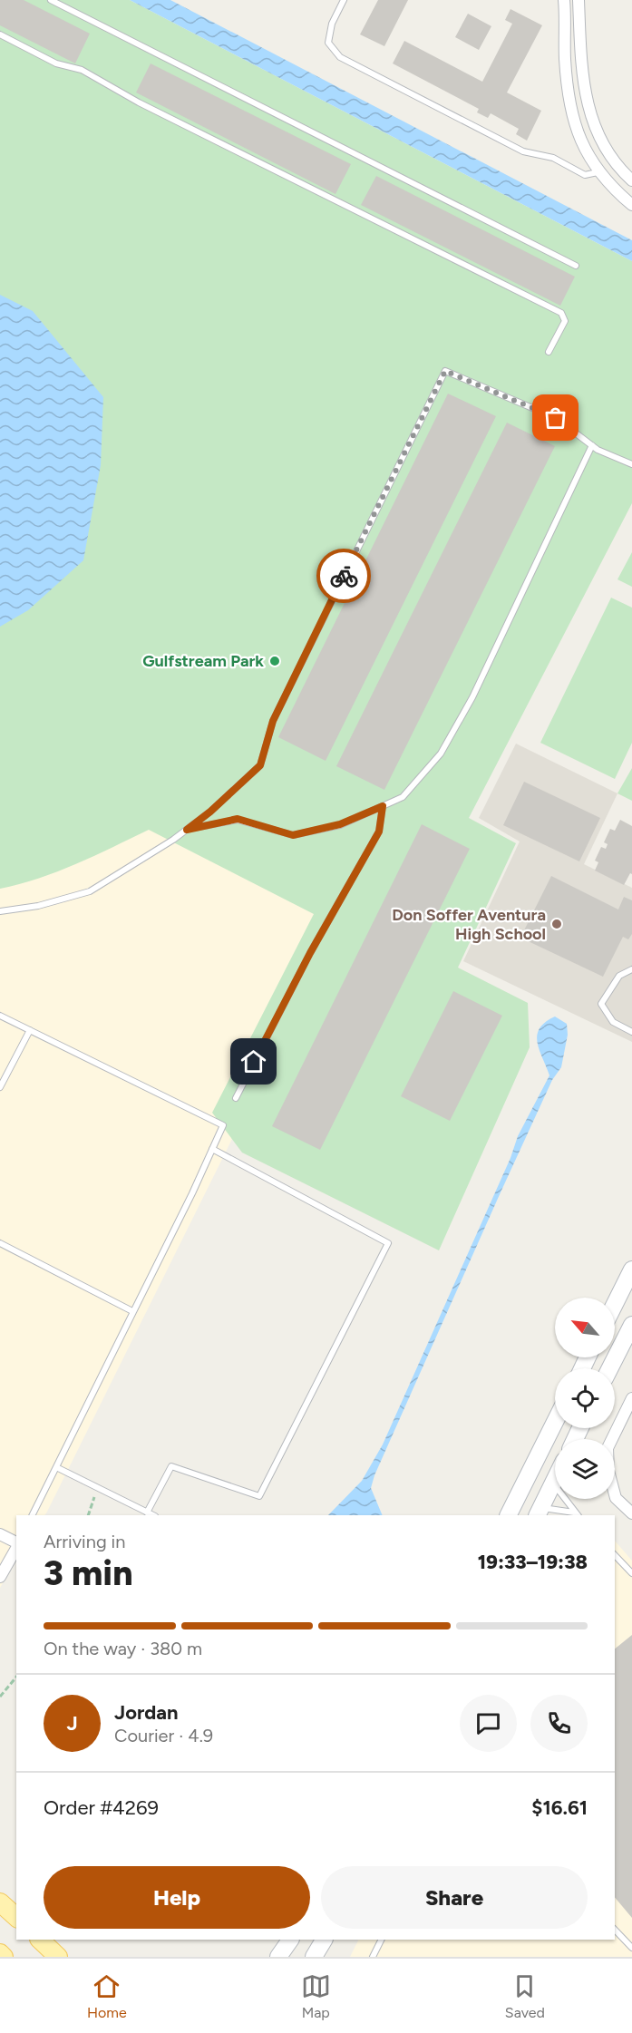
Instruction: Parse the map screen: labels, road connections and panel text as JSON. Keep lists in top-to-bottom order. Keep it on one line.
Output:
{"places":["Gulfstream Park","Don Soffer Aventura High School"],"north":"top left","page":{"heading":["3 min","Arriving in","19:33–19:38"],"panel":["Jordan","Courier · 4.9","Order #4269","$16.61"],"bar":"On the way · 380 m","round":"J","buttons":["Help","Share"],"tabs":["Home","Map","Saved"]}}
